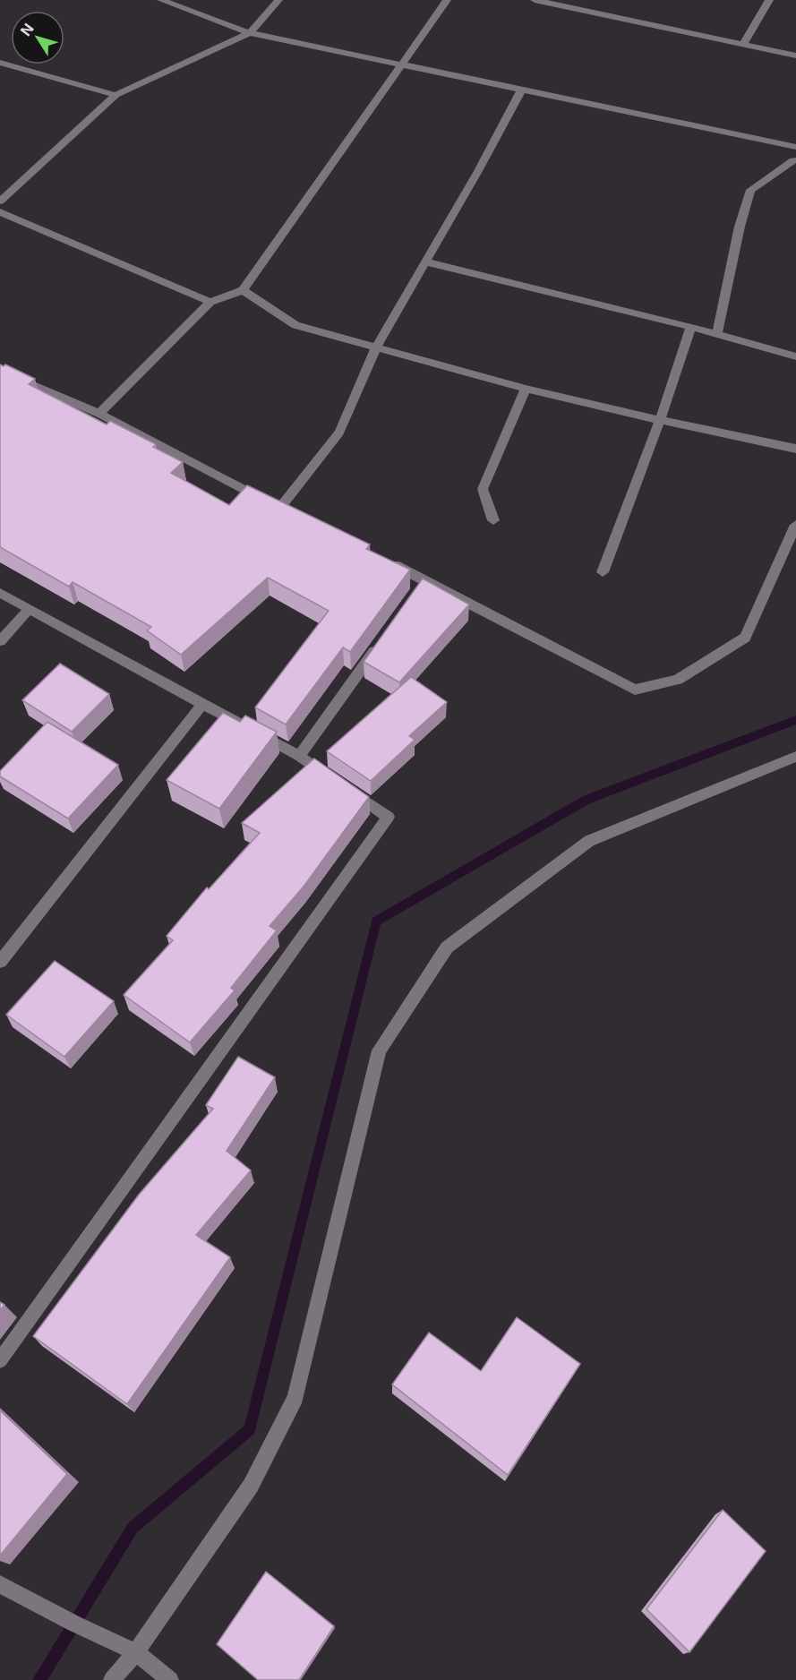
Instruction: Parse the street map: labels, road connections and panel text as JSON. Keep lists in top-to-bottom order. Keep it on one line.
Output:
{"north":"top left"}
